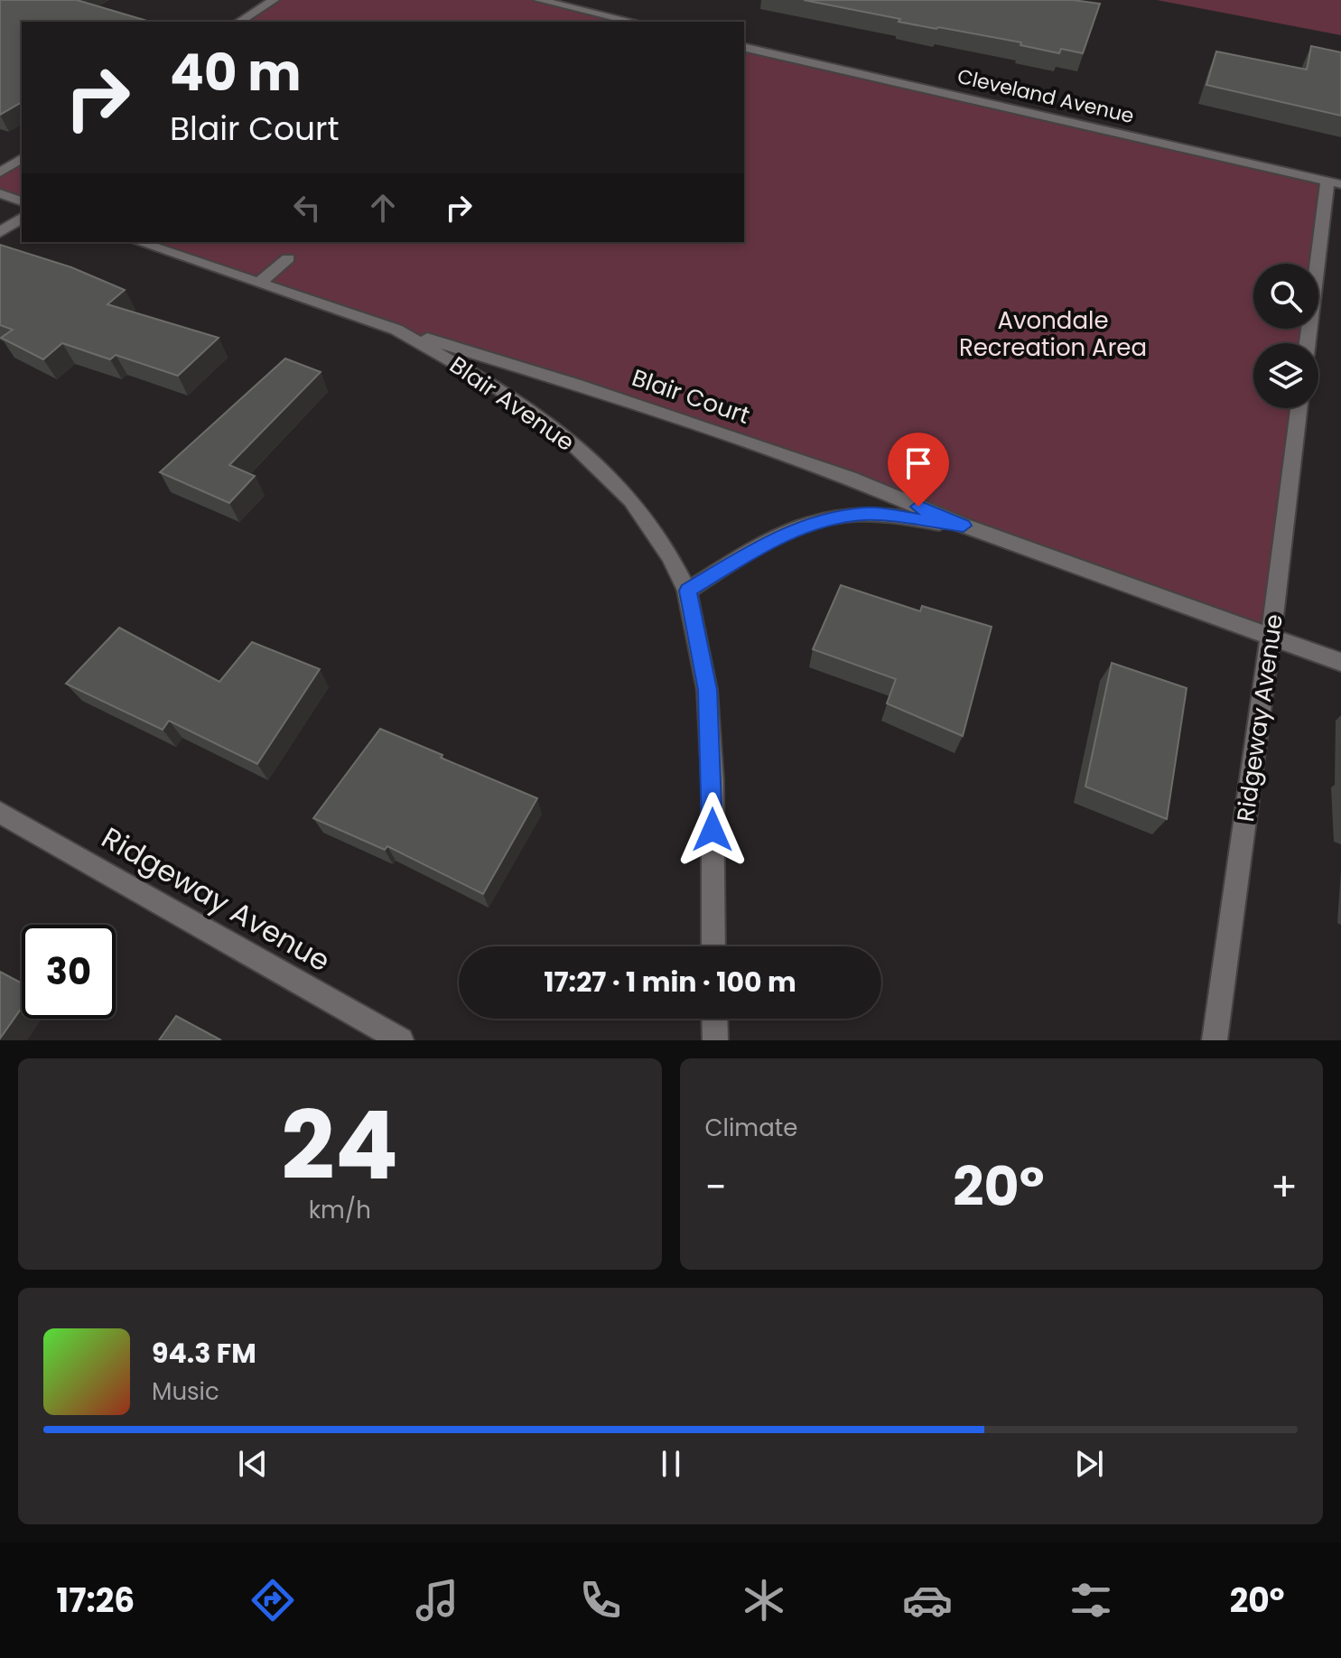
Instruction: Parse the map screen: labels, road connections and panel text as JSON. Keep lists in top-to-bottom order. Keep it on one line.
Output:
{"streets":{"street":["Cleveland Avenue","Blair Court","Blair Avenue","Ridgeway Avenue"]},"crossings":[["Blair Court","Blair Avenue"],["Blair Court","Ridgeway Avenue"]],"parks":["Avondale Recreation Area"],"page":{"turn":["40 m","Blair Court"],"limit":"30","trip":"17:27 · 1 min · 100 m","tile":[["24","km/h"],"Climate"],"heat":["−","20°","+"],"song":["94.3 FM","Music"],"tabs":["17:26","20°"]}}
